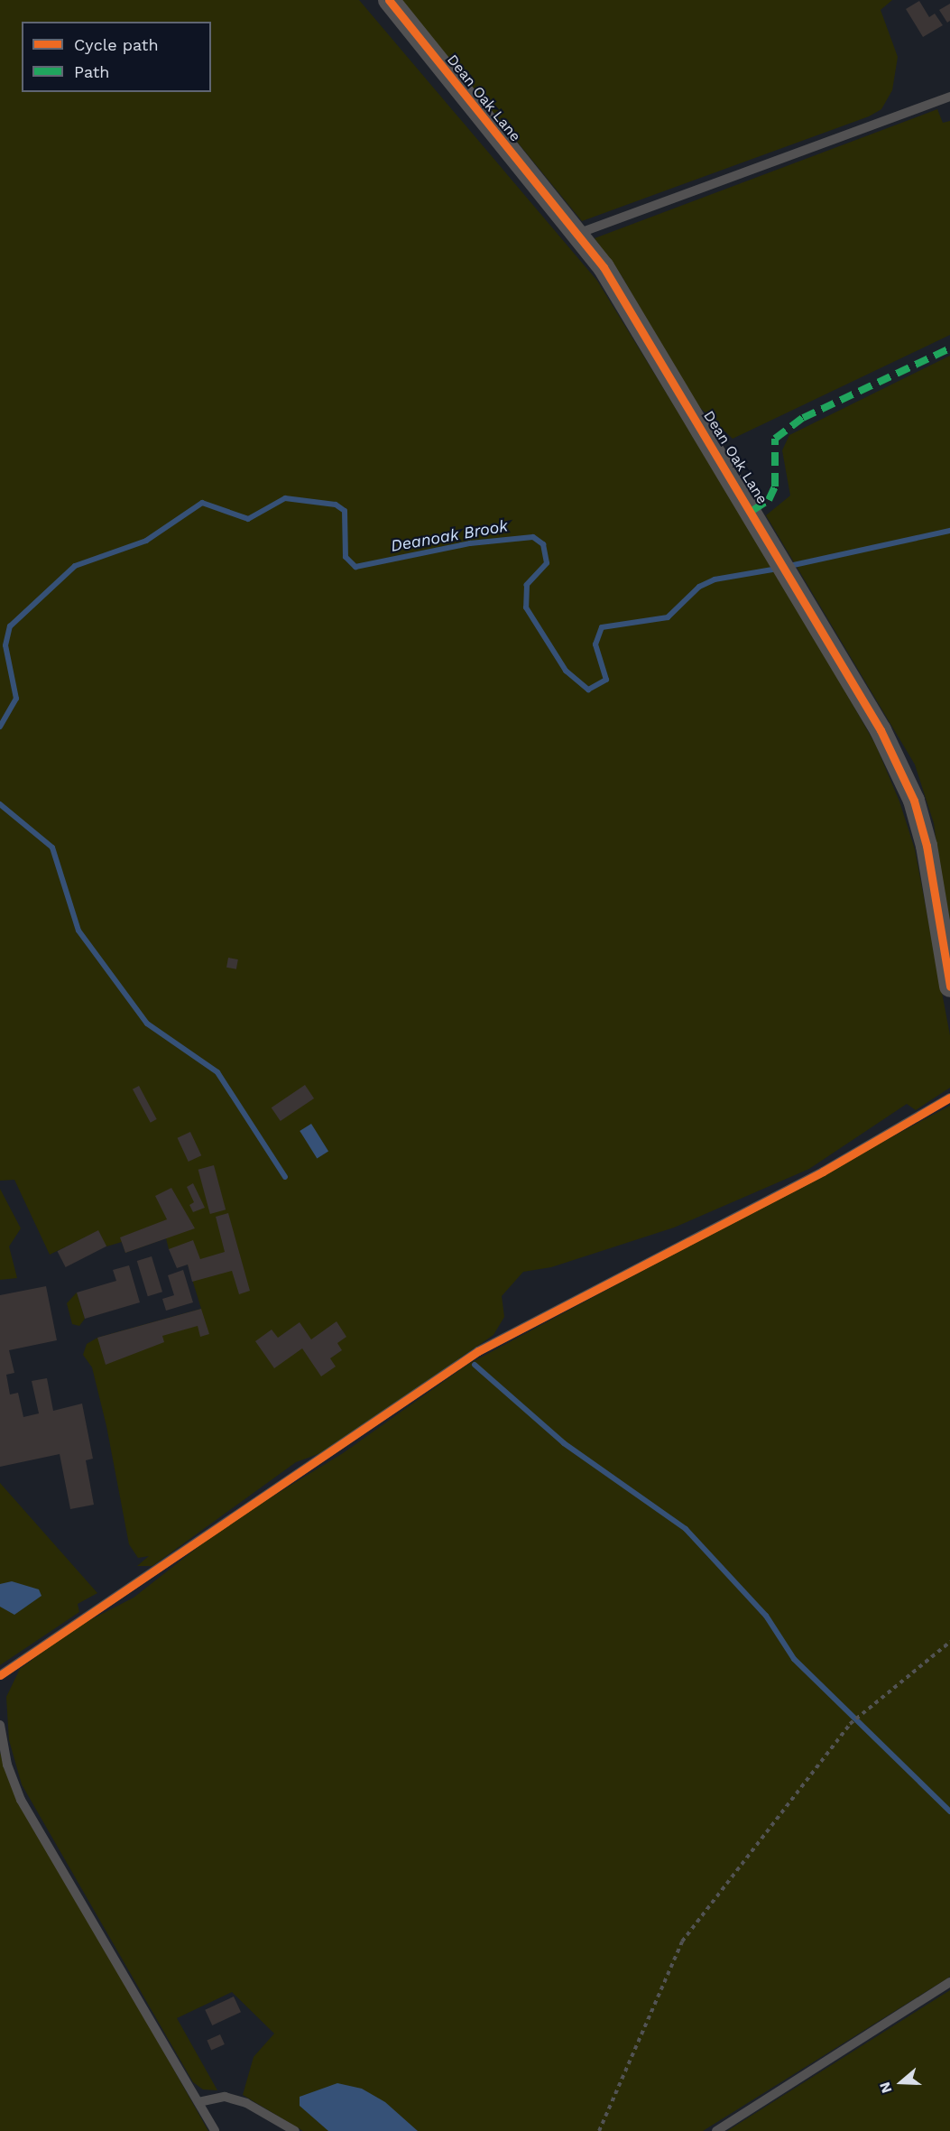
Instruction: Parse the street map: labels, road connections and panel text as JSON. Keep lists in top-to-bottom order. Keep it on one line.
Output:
{"streets":{"street":["Dean Oak Lane"]},"water":["Deanoak Brook"],"legend":["Cycle path","Path"],"north":"left"}
